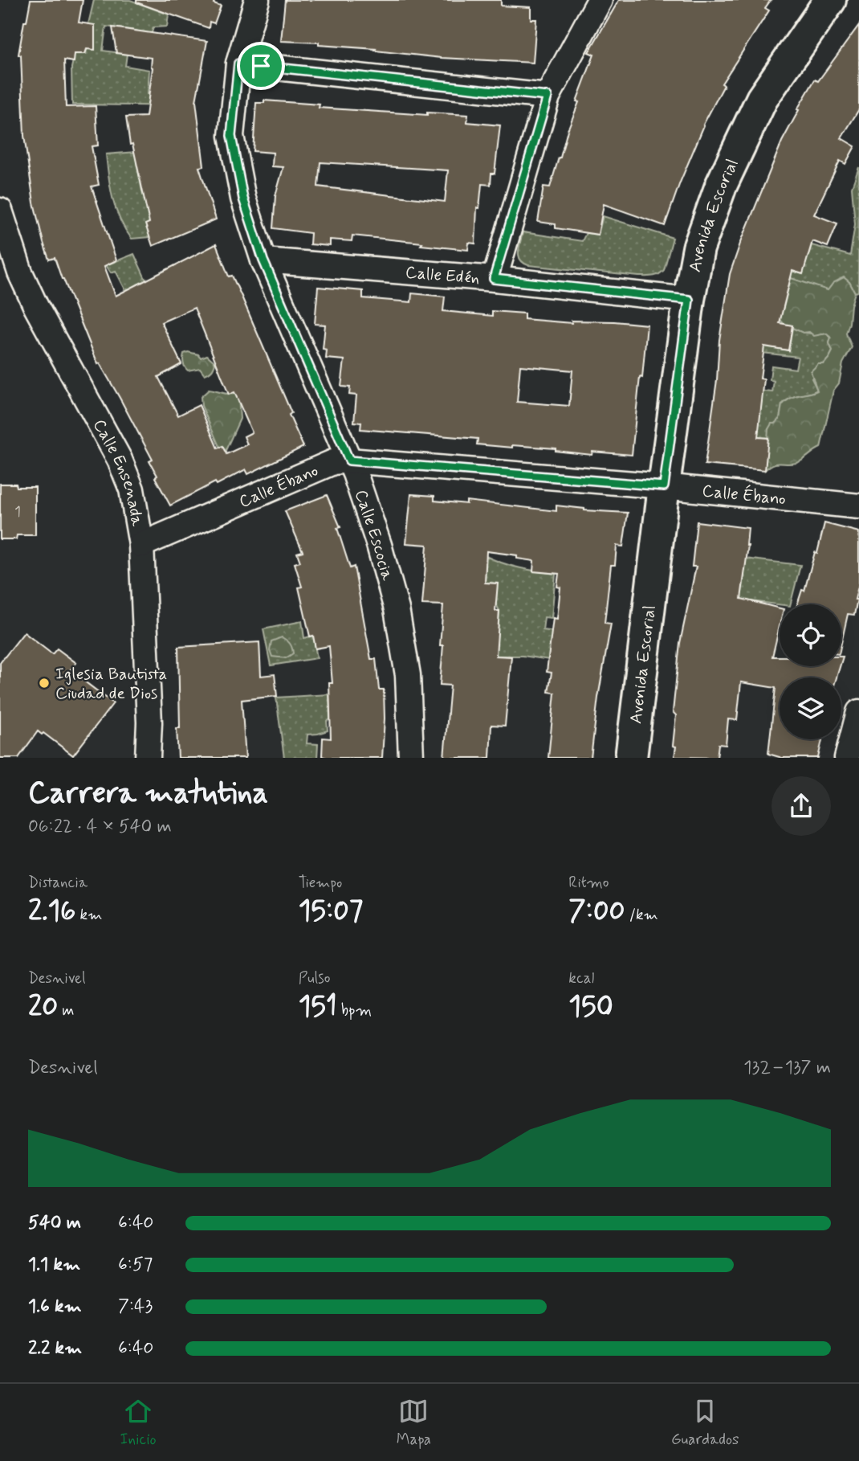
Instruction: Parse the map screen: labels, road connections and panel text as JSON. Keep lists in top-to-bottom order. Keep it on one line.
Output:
{"streets":{"street":["Avenida Escorial","Calle Edén","Calle Ensenada","Calle Ébano","Calle Escocia"]},"crossings":[["Avenida Escorial","Calle Edén"],["Avenida Escorial","Calle Ébano"],["Calle Edén","Calle Escocia"],["Calle Ensenada","Calle Ébano"],["Calle Ébano","Calle Escocia"]],"places":["Iglesia Bautista Ciudad de Dios"],"house_numbers":["1"],"page":{"heading":["Carrera matutina","06:22 · 4 × 540 m"],"stats":[["Distancia","2.16 km"],["Tiempo","15:07"],["Ritmo","7:00 /km"],["Desnivel","20 m"],["Pulso","151 bpm"],["kcal","150"]],"chart":["Desnivel","132–137 m"],"list":[{"name":"540 m","note":"6:40"},{"name":"1.1 km","note":"6:57"},{"name":"1.6 km","note":"7:43"},{"name":"2.2 km","note":"6:40"}],"tabs":["Inicio","Mapa","Guardados"]}}
